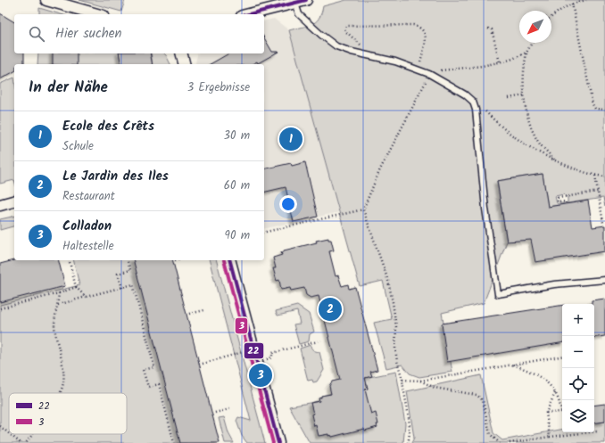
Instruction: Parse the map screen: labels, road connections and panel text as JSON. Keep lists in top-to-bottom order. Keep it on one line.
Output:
{"lines":["transit line 22","transit line 3"],"legend":["22","3"],"north":"bottom left","page":{"search":"Hier suchen","heading":["In der Nähe","3 Ergebnisse"],"list":[{"mark":"1","name":"Ecole des Crêts","note":"Schule","value":"30 m"},{"mark":"2","name":"Le Jardin des Iles","note":"Restaurant","value":"60 m"},{"mark":"3","name":"Colladon","note":"Haltestelle","value":"90 m"}],"pins":["1","2","3"],"map_buttons":["+","−"]}}
